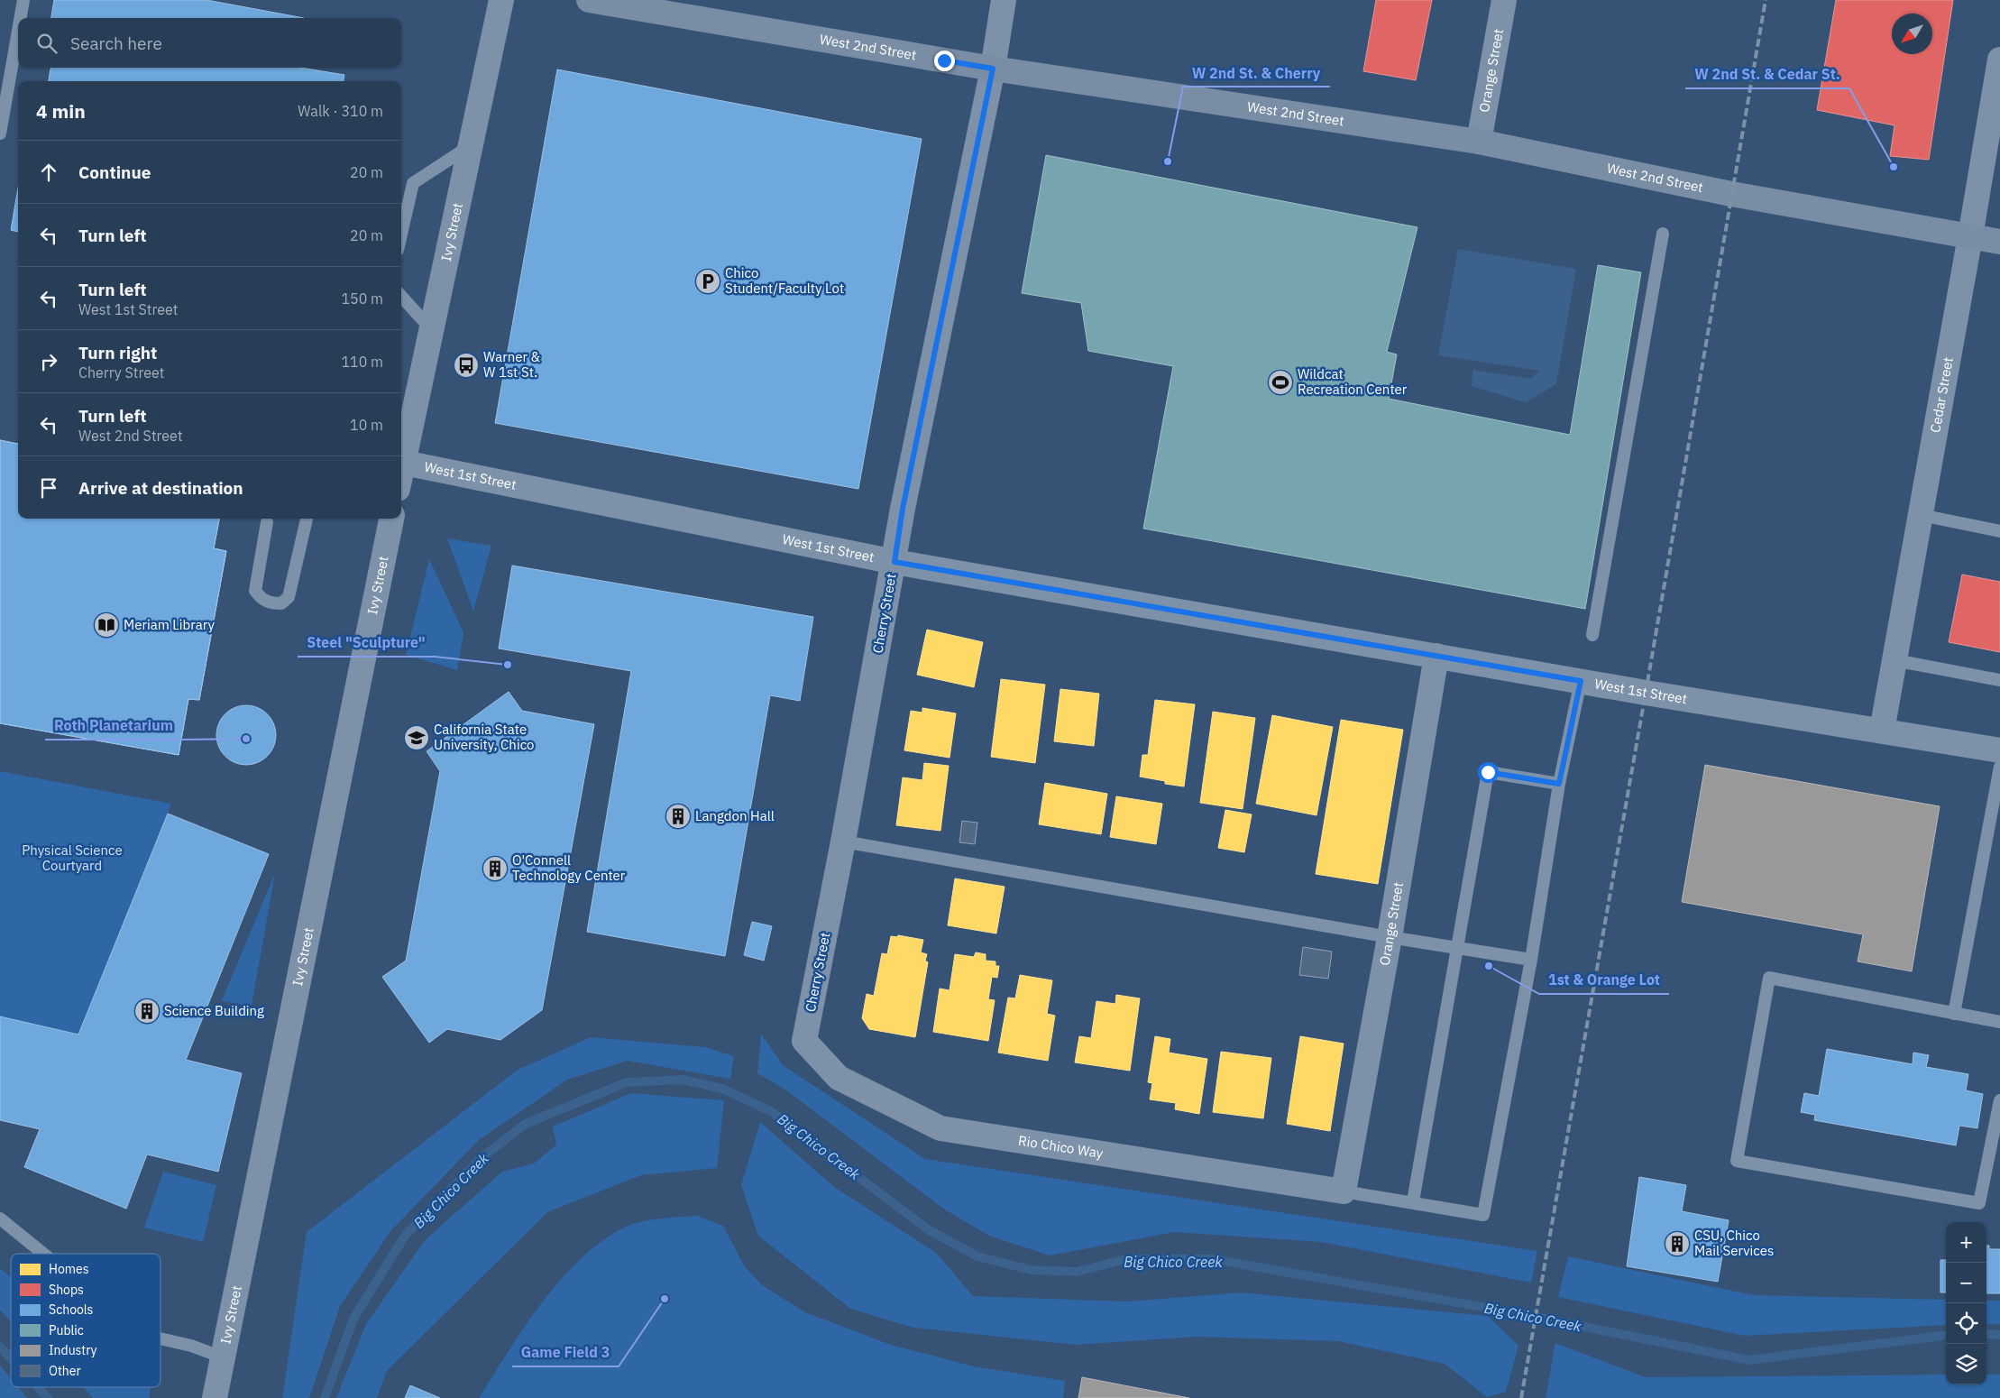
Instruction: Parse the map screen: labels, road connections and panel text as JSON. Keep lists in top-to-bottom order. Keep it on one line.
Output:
{"streets":{"street":["West 2nd Street","Orange Street","Ivy Street","Cedar Street","West 1st Street","Cherry Street","Rio Chico Way"]},"crossings":[["West 2nd Street","Orange Street"],["West 2nd Street","Cedar Street"],["West 2nd Street","Cherry Street"],["Orange Street","West 1st Street"],["Orange Street","Rio Chico Way"],["Ivy Street","West 1st Street"],["Cedar Street","West 1st Street"],["West 1st Street","Cherry Street"],["Cherry Street","Rio Chico Way"]],"water":["Big Chico Creek"],"parks":["Physical Science Courtyard"],"places":{"other":["W 2nd St. & Cherry","W 2nd St. & Cedar St.","Steel \"Sculpture\"","Roth Planetarium","1st & Orange Lot","Game Field 3"],"parking":["Chico Student/Faculty Lot"],"bus stop":["Warner & W 1st St."],"sports":["Wildcat Recreation Center"],"library":["Meriam Library"],"school or university":["California State University, Chico"],"building":["Langdon Hall","O'Connell Technology Center","Science Building","CSU, Chico Mail Services"]},"legend":["Homes","Shops","Schools","Public","Industry","Other"],"north":"bottom left","page":{"search":"Search here","heading":["4 min","Walk · 310 m"],"list":[["Continue","20 m"],["Turn left","20 m"],["Turn left","West 1st Street","150 m"],["Turn right","Cherry Street","110 m"],["Turn left","West 2nd Street","10 m"],"Arrive at destination"],"map_buttons":["+","−"]}}
